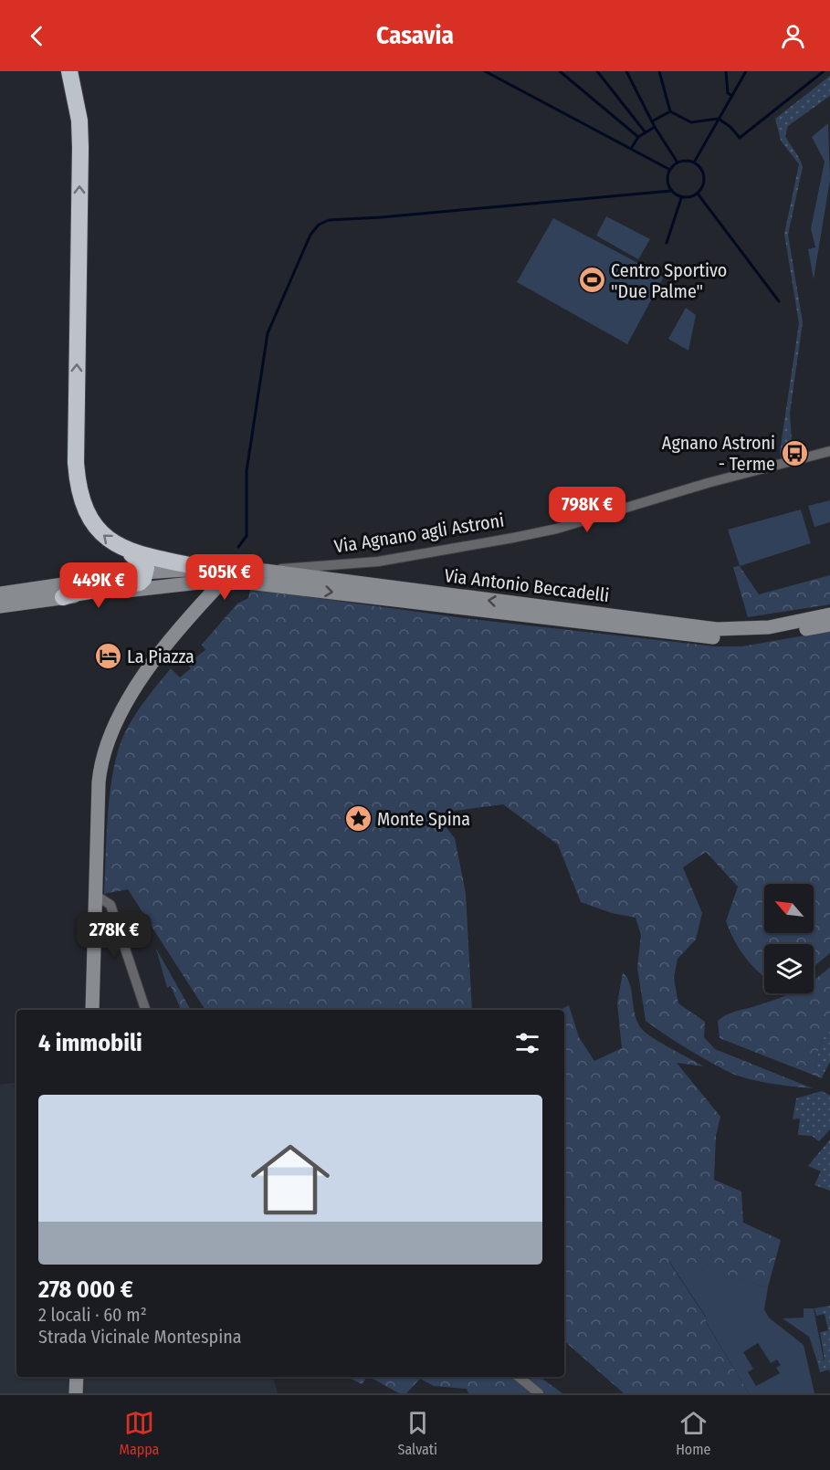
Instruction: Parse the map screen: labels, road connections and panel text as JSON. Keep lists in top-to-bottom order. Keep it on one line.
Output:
{"streets":{"main road":["Via Antonio Beccadelli"],"street":["Via Agnano agli Astroni"]},"crossings":[["Via Agnano agli Astroni","Via Antonio Beccadelli"]],"places":{"sports":["Centro Sportivo \"Due Palme\""],"bus stop":["Agnano Astroni - Terme"],"hotel":["La Piazza"],"place":["Monte Spina"]},"north":"top left","page":{"header":"Casavia","price":["798K €","505K €","449K €","278K €"],"heading":"4 immobili","list":[{"name":"278 000 €","note":"2 locali · 60 m² · Strada Vicinale Montespina"}],"tabs":["Mappa","Salvati","Home"]}}
